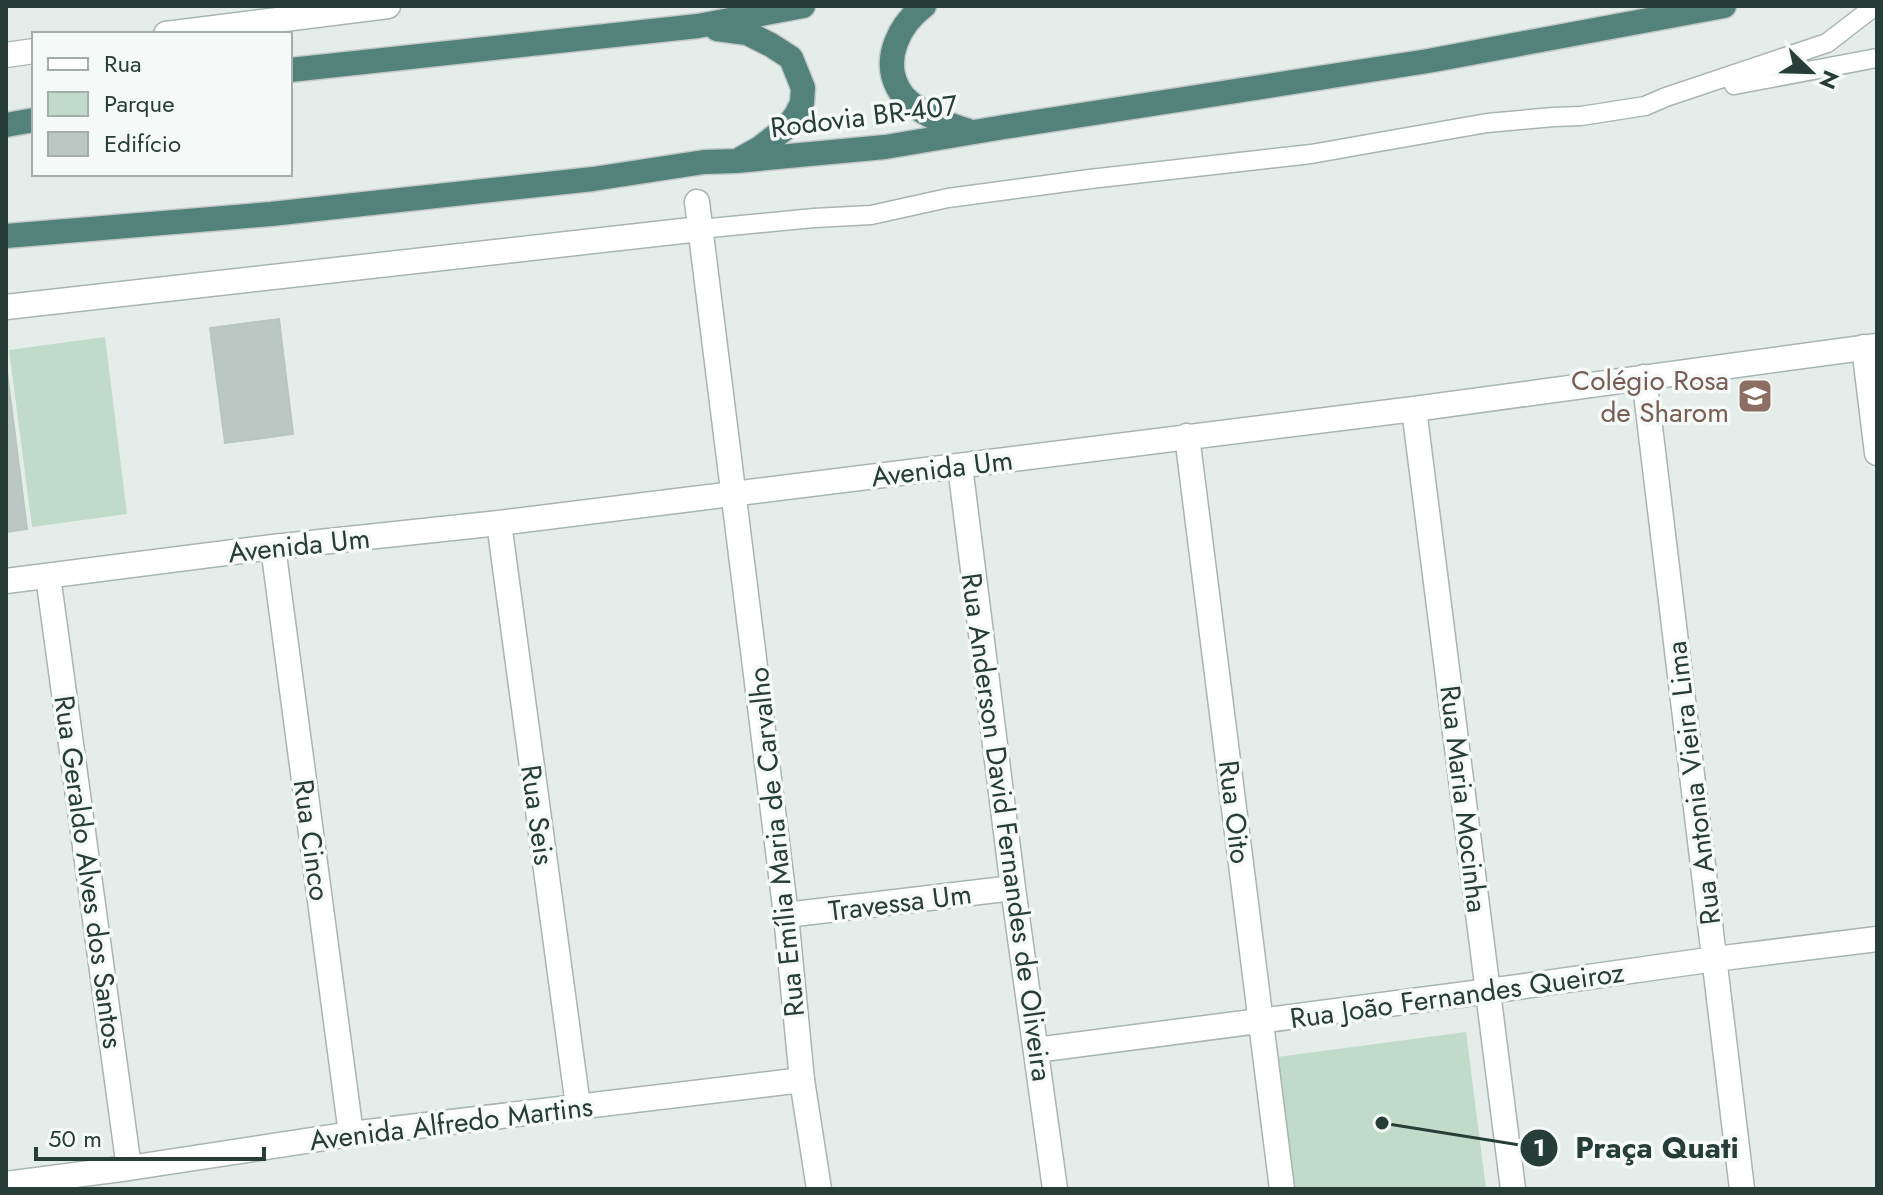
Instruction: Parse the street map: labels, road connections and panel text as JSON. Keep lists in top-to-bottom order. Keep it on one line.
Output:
{"streets":{"highway":["Rodovia BR-407"],"street":["Avenida Um","Rua Antonia Vieira Lima","Rua Maria Mocinha","Rua Oito","Rua Seis","Rua Anderson David Fernandes de Oliveira","Rua Cinco","Rua Emília Maria de Carvalho","Rua Geraldo Alves dos Santos","Travessa Um","Rua João Fernandes Queiroz","Avenida Alfredo Martins"]},"crossings":[["Avenida Um","Rua Antonia Vieira Lima"],["Avenida Um","Rua Maria Mocinha"],["Avenida Um","Rua Oito"],["Avenida Um","Rua Seis"],["Avenida Um","Rua Anderson David Fernandes de Oliveira"],["Avenida Um","Rua Cinco"],["Avenida Um","Rua Emília Maria de Carvalho"],["Avenida Um","Rua Geraldo Alves dos Santos"],["Rua Antonia Vieira Lima","Rua João Fernandes Queiroz"],["Rua Maria Mocinha","Rua João Fernandes Queiroz"],["Rua Oito","Rua João Fernandes Queiroz"],["Rua Seis","Avenida Alfredo Martins"],["Rua Anderson David Fernandes de Oliveira","Travessa Um"],["Rua Anderson David Fernandes de Oliveira","Rua João Fernandes Queiroz"],["Rua Cinco","Avenida Alfredo Martins"],["Rua Emília Maria de Carvalho","Travessa Um"],["Rua Emília Maria de Carvalho","Avenida Alfredo Martins"],["Rua Geraldo Alves dos Santos","Avenida Alfredo Martins"]],"places":{"school or university":["Colégio Rosa de Sharom"],"other":["Praça Quati"]},"legend":["Rua","Parque","Edifício"],"scale_bar":"50 m","north":"bottom right"}
